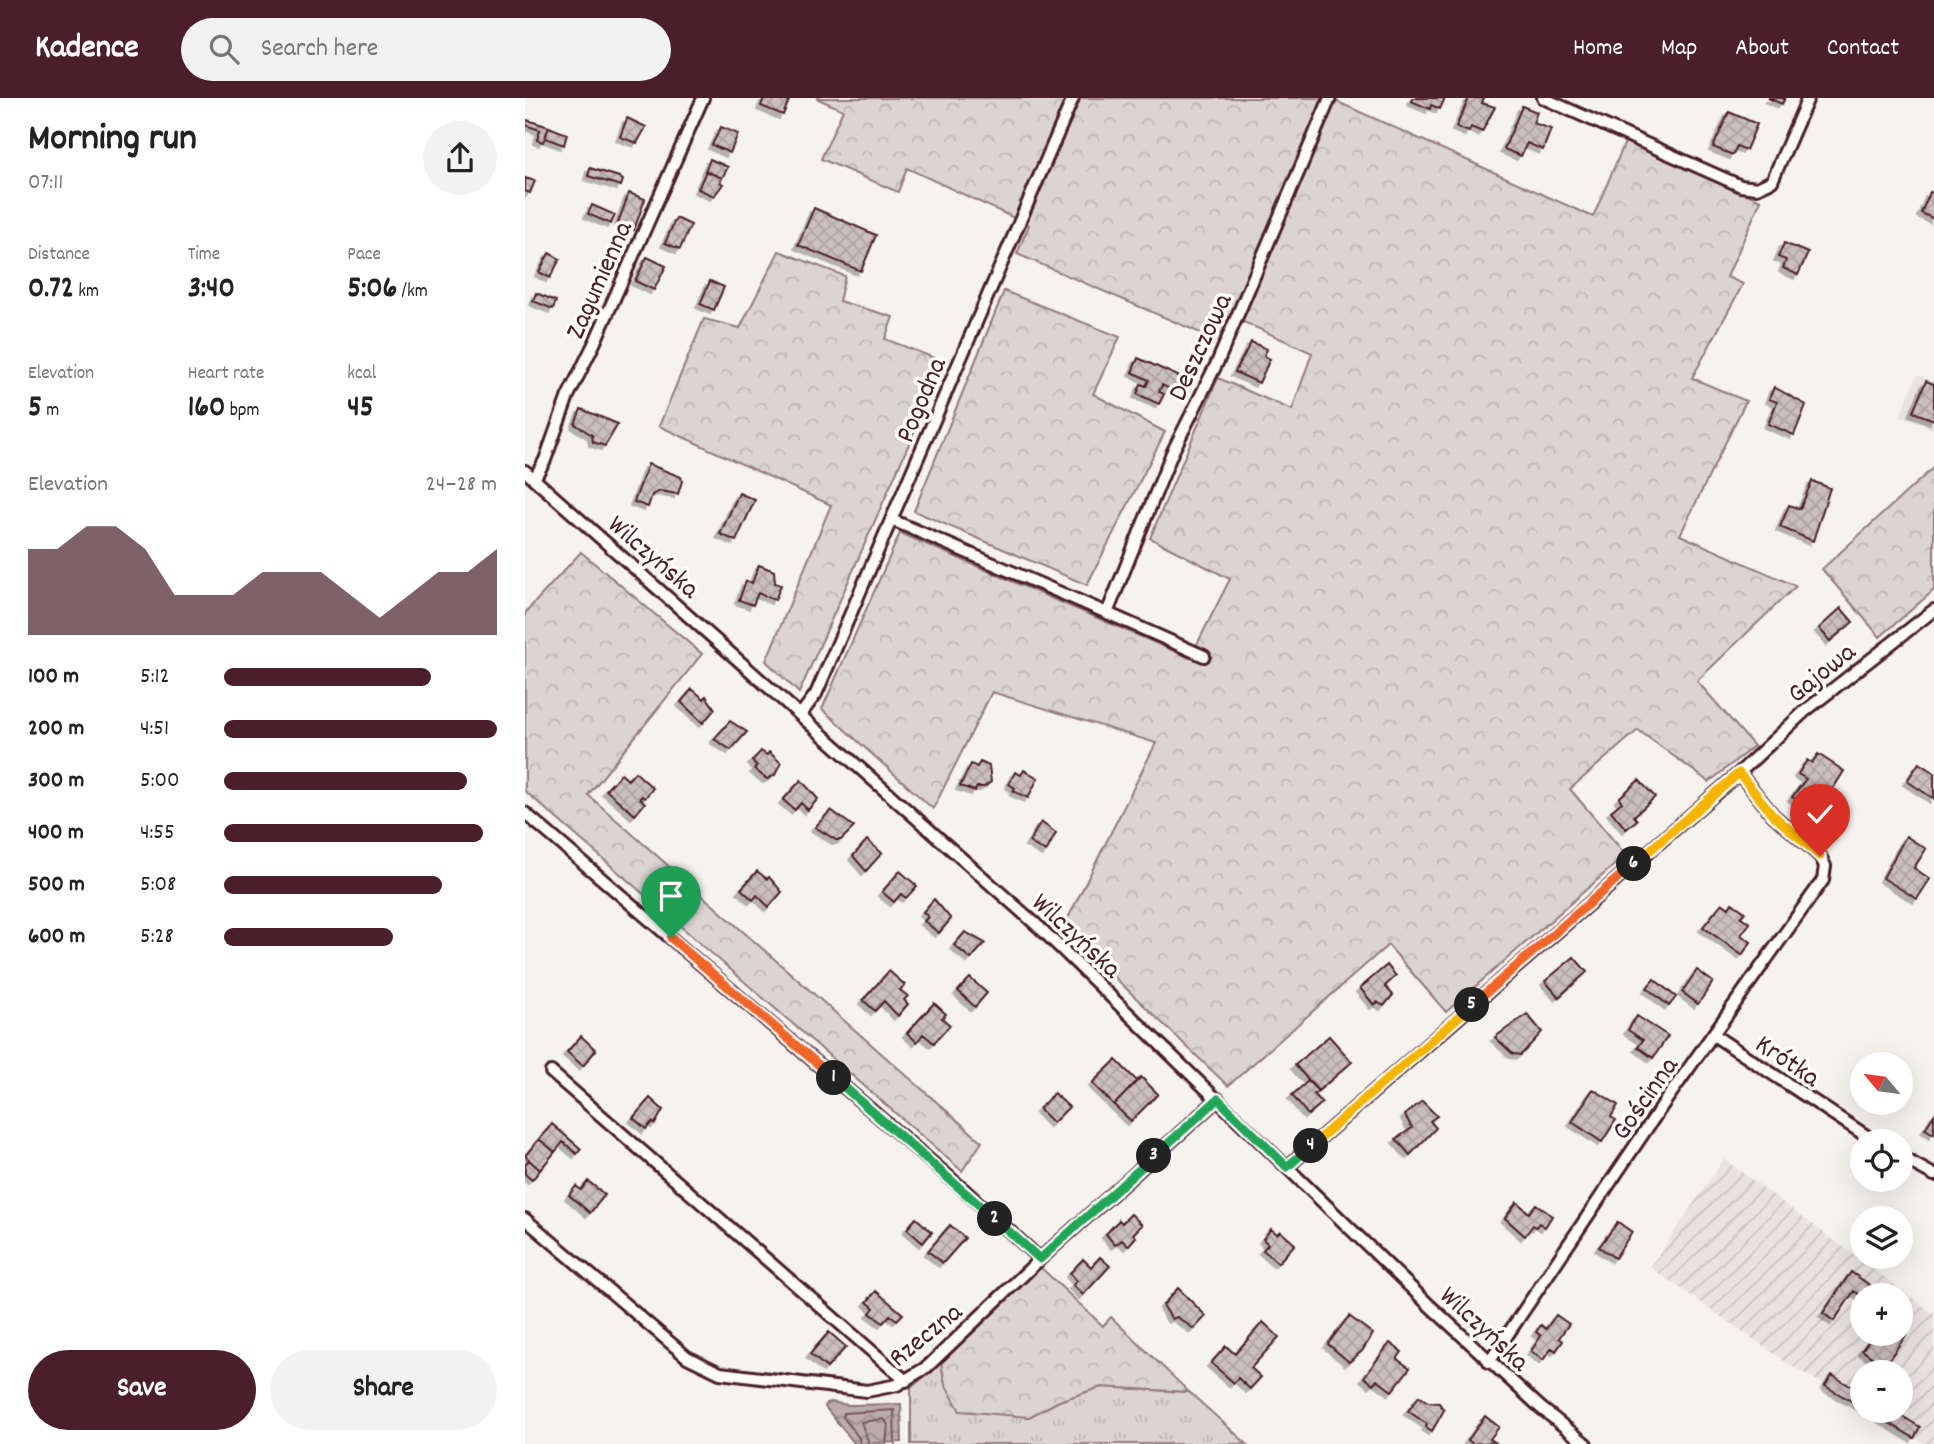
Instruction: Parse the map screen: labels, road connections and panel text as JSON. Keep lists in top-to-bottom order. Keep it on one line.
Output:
{"streets":{"street":["Zagumienna","Deszczowa","Pogodna","Wilczyńska","Gajowa","Krótka","Gościnna","Rzeczna"]},"crossings":[["Zagumienna","Wilczyńska"],["Pogodna","Wilczyńska"],["Wilczyńska","Gajowa"],["Wilczyńska","Gościnna"],["Wilczyńska","Rzeczna"],["Gajowa","Gościnna"],["Krótka","Gościnna"]],"north":"top left","page":{"header":"Kadence","search":"Search here","nav":["Home","Map","About","Contact"],"heading":["Morning run","07:11"],"stats":[["Distance","0.72 km"],["Time","3:40"],["Pace","5:06 /km"],["Elevation","5 m"],["Heart rate","160 bpm"],["kcal","45"]],"chart":["Elevation","24–28 m"],"list":[{"name":"100 m","note":"5:12"},{"name":"200 m","note":"4:51"},{"name":"300 m","note":"5:00"},{"name":"400 m","note":"4:55"},{"name":"500 m","note":"5:08"},{"name":"600 m","note":"5:28"}],"pins":["6","5","1","4","3","2"],"map_buttons":["+","−"],"buttons":["Save","Share"]}}
